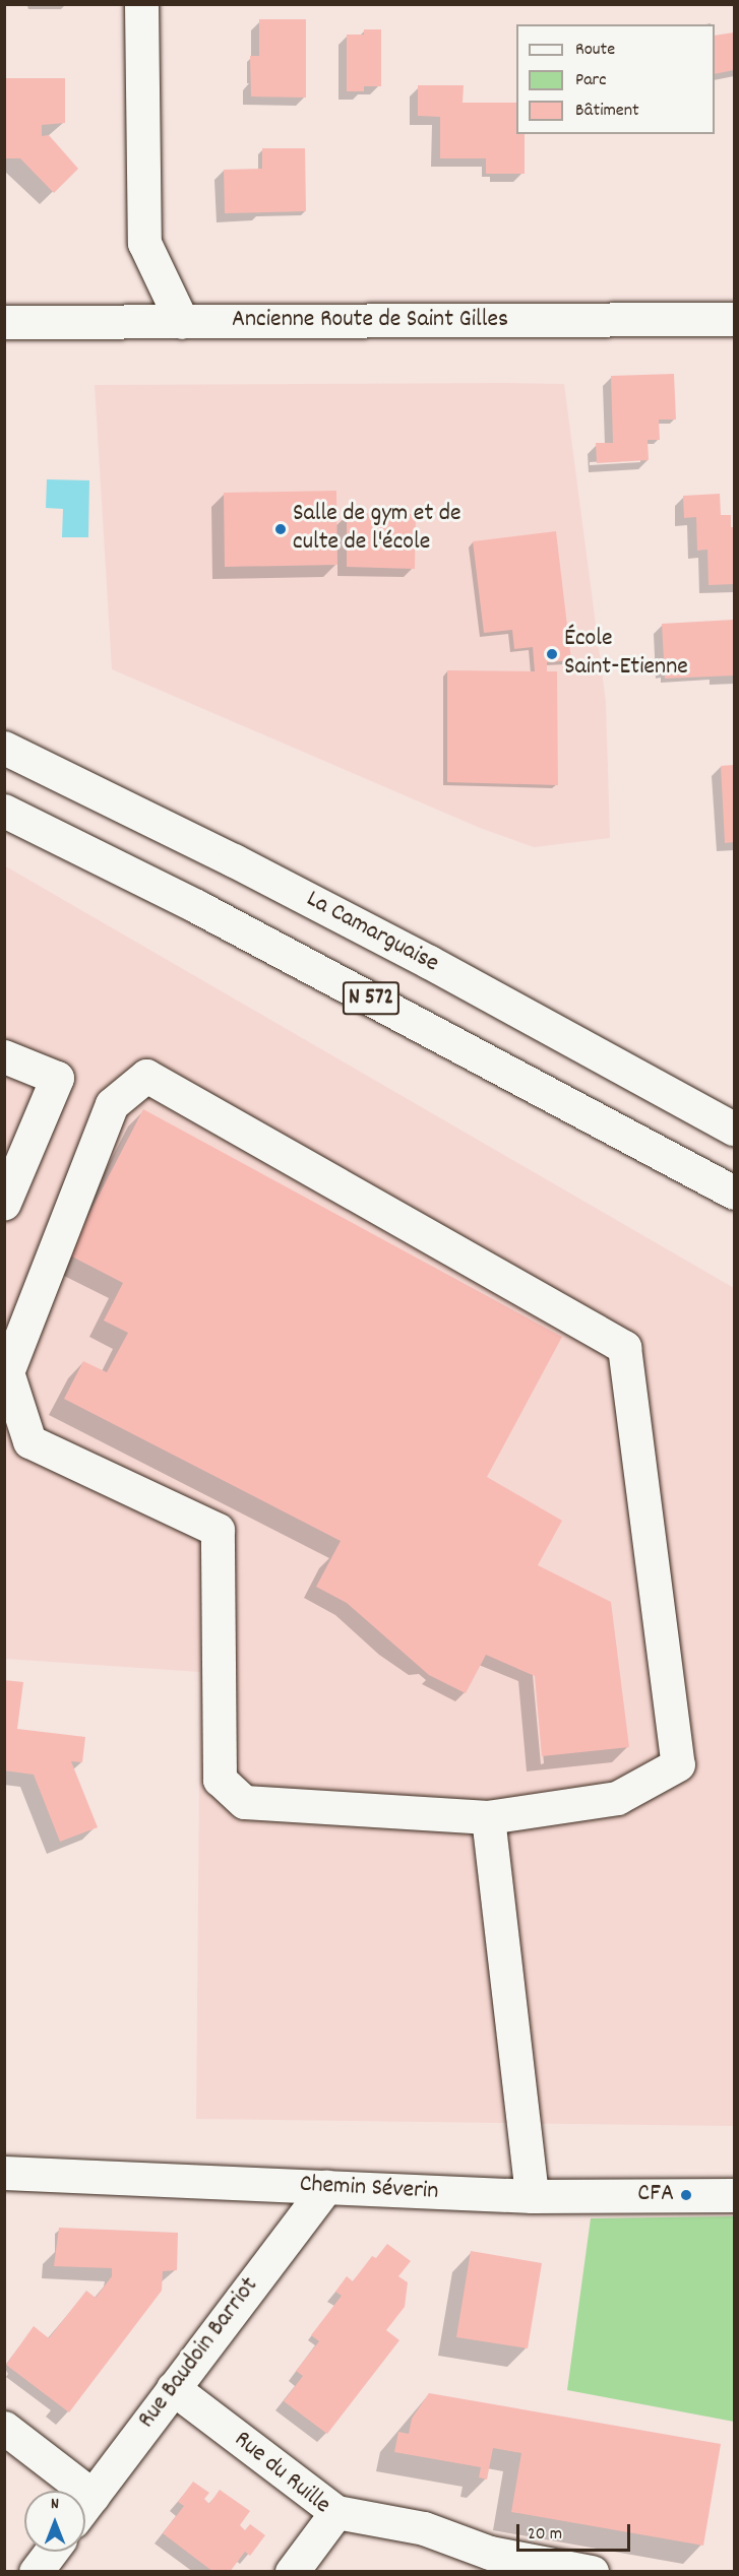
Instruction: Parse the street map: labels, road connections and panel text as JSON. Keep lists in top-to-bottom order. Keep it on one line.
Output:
{"streets":{"main road":["Ancienne Route de Saint Gilles","La Camarguaise","N 572","Chemin Séverin","Rue Baudoin Barriot","Rue du Ruille"]},"crossings":[["Chemin Séverin","Rue Baudoin Barriot"],["Rue Baudoin Barriot","Rue du Ruille"]],"places":["Salle de gym et de culte de l'école","École Saint-Etienne","CFA"],"legend":["Route","Parc","Bâtiment"],"scale_bar":"20 m","north":"top"}
